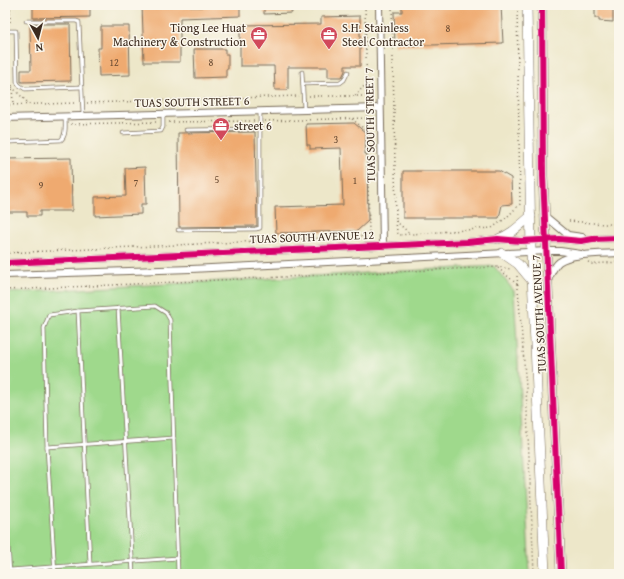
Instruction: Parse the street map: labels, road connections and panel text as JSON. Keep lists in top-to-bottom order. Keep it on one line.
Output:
{"streets":{"street":["TUAS SOUTH STREET 6","TUAS SOUTH STREET 7","TUAS SOUTH AVENUE 12","TUAS SOUTH AVENUE 7"]},"crossings":[["TUAS SOUTH STREET 6","TUAS SOUTH STREET 7"],["TUAS SOUTH STREET 7","TUAS SOUTH AVENUE 12"],["TUAS SOUTH AVENUE 12","TUAS SOUTH AVENUE 7"]],"places":{"office":["Tiong Lee Huat Machinery & Construction","S.H. Stainless Steel Contractor","street 6"]},"house_numbers":["8","12","8","3","5","1","7","9"],"north":"bottom"}
